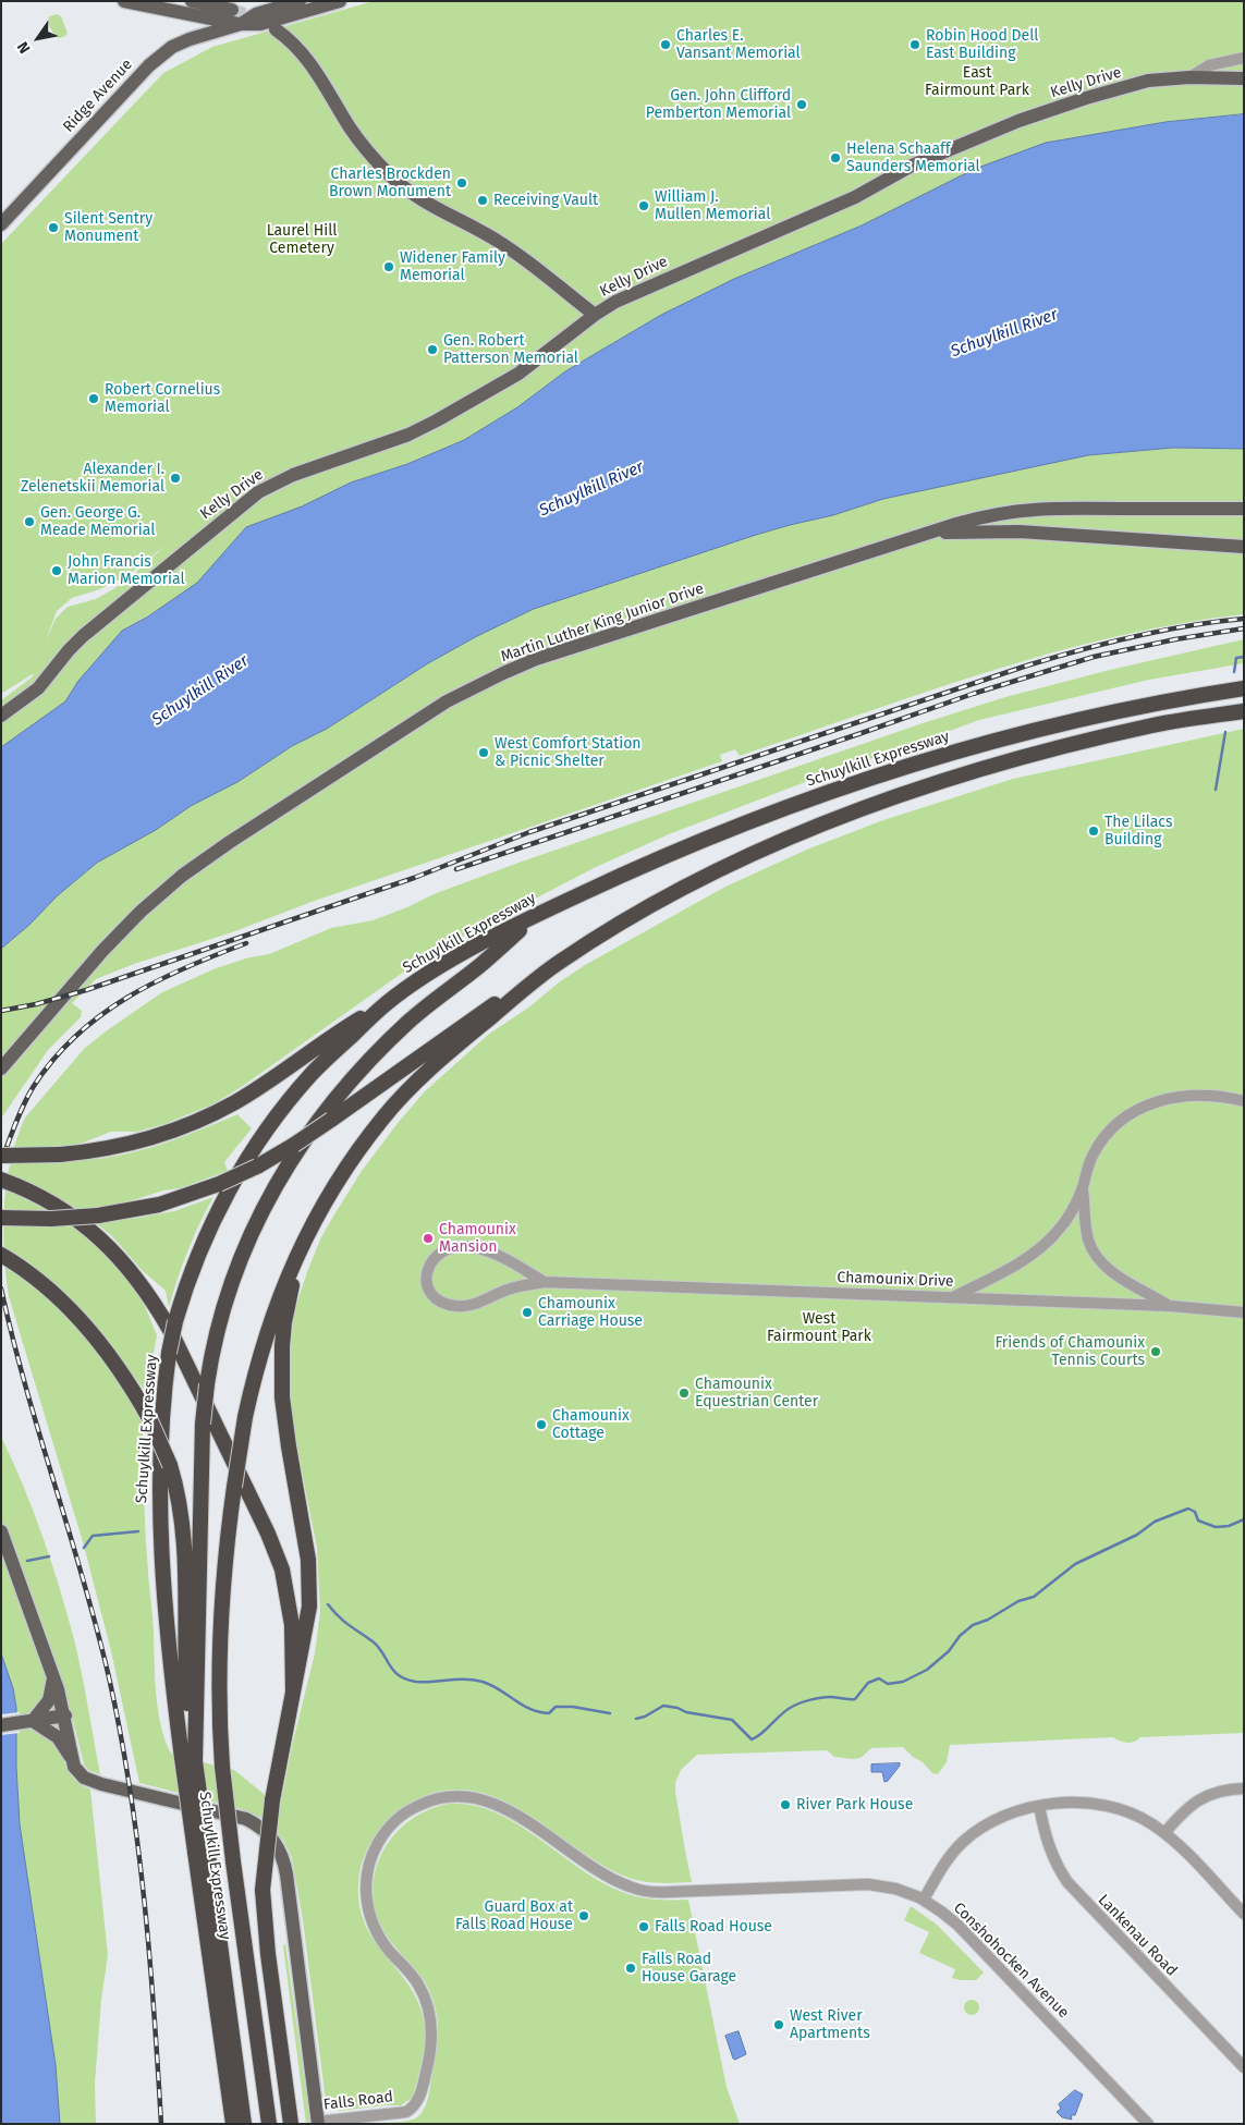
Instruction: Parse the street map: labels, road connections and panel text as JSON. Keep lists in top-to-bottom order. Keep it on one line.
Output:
{"streets":{"highway":["Schuylkill Expressway"],"main road":["Kelly Drive","Ridge Avenue","Martin Luther King Junior Drive","Falls Road"],"street":["Chamounix Drive","Lankenau Road","Conshohocken Avenue"]},"crossings":[["Conshohocken Avenue","Falls Road"]],"water":["Schuylkill River"],"parks":["East Fairmount Park","Laurel Hill Cemetery","West Fairmount Park"],"places":["Charles E. Vansant Memorial","Robin Hood Dell East Building","Gen. John Clifford Pemberton Memorial","Helena Schaaff Saunders Memorial","Charles Brockden Brown Monument","Receiving Vault","William J. Mullen Memorial","Silent Sentry Monument","Widener Family Memorial","Gen. Robert Patterson Memorial","Robert Cornelius Memorial","Alexander I. Zelenetskii Memorial","Gen. George G. Meade Memorial","John Francis Marion Memorial","West Comfort Station & Picnic Shelter","The Lilacs Building","Chamounix Mansion","Chamounix Carriage House","Friends of Chamounix Tennis Courts","Chamounix Equestrian Center","Chamounix Cottage","River Park House","Guard Box at Falls Road House","Falls Road House","Falls Road House Garage","West River Apartments"],"north":"bottom left"}
